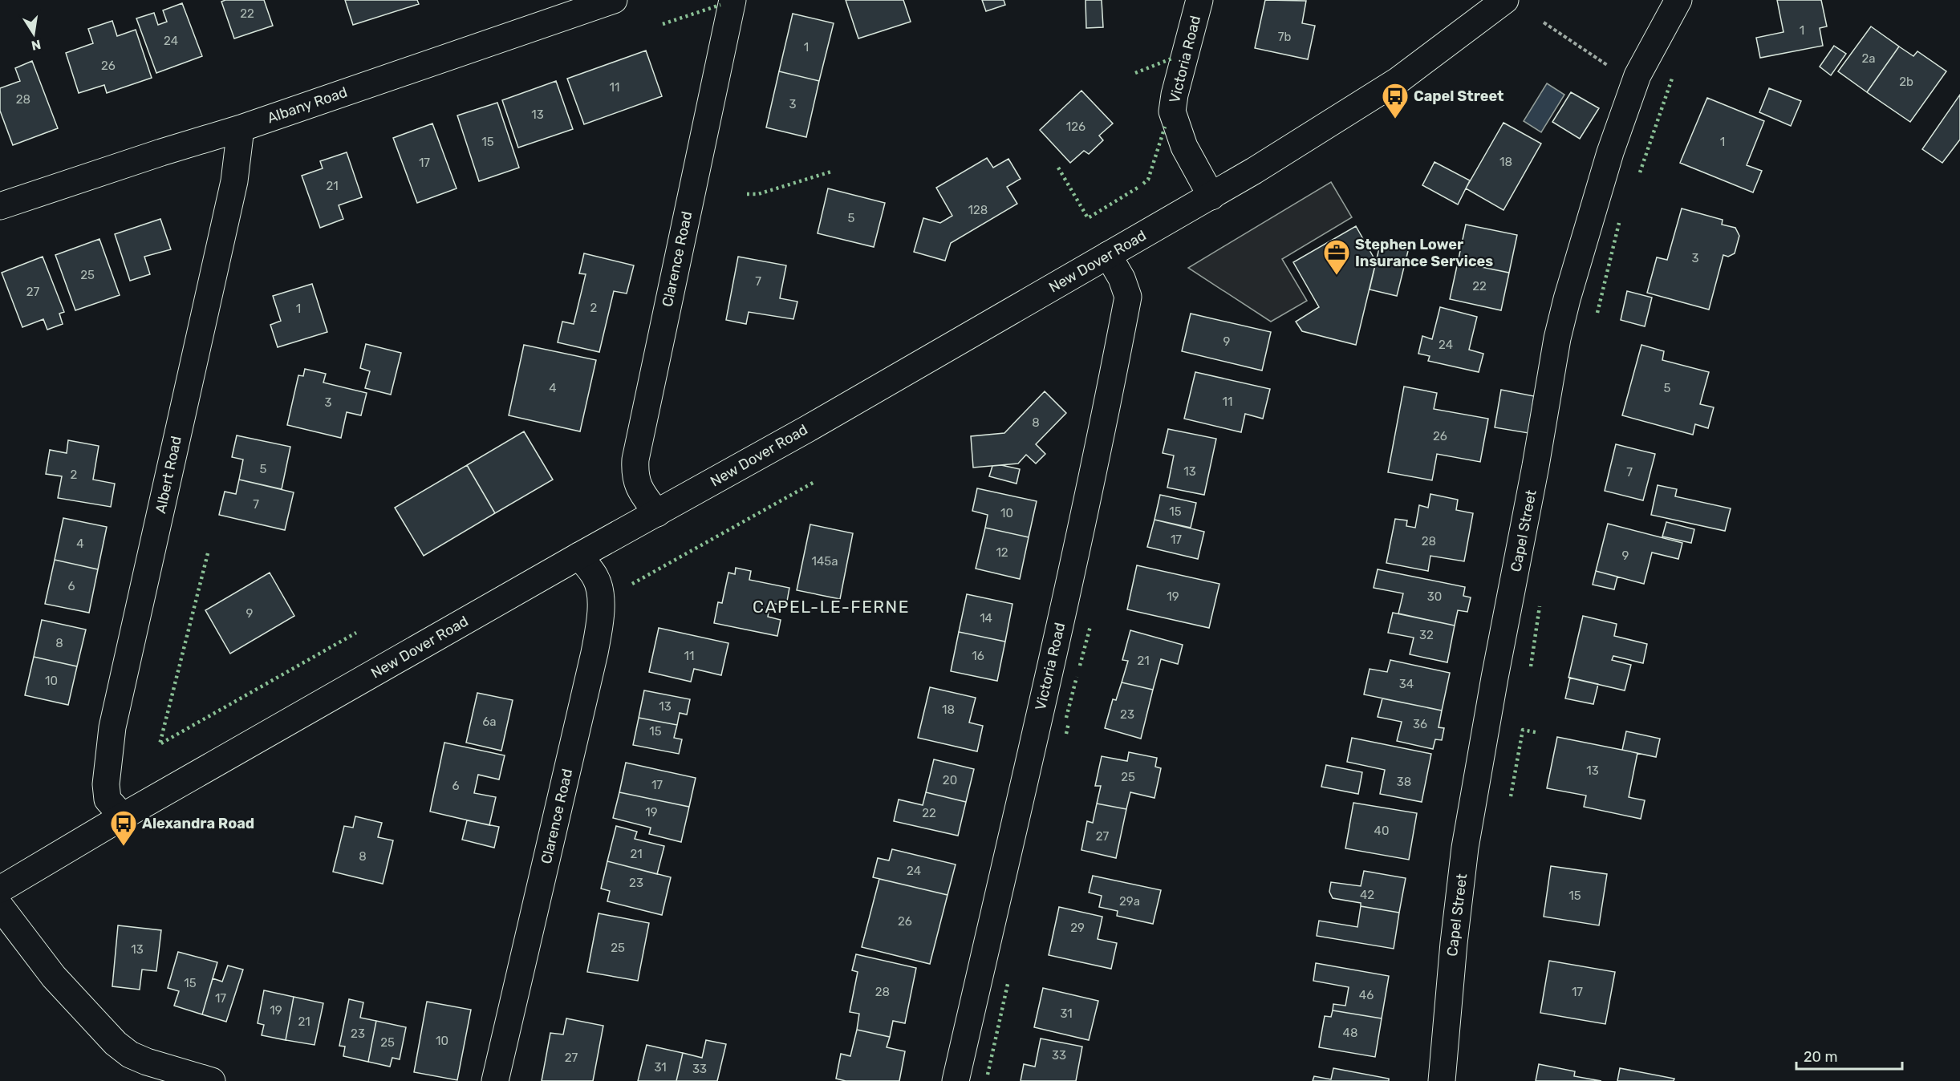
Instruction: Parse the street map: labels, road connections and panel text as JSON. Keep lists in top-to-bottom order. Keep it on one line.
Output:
{"streets":{"street":["Victoria Road","Albany Road","Clarence Road","New Dover Road","Albert Road","Capel Street"]},"crossings":[["Victoria Road","New Dover Road"],["Albany Road","Albert Road"],["Clarence Road","New Dover Road"],["New Dover Road","Albert Road"]],"districts":["CAPEL-LE-FERNE"],"places":{"bus stop":["Capel Street","Alexandra Road"],"office":["Stephen Lower Insurance Services"]},"house_numbers":["22","1","7b","24","1","2a","26","2b","11","28","3","13","126","15","1","18","17","21","128","5","3","25","7","22","27","2","1","9","24","4","5","11","3","8","26","5","13","7","2","7","15","10","17","28","4","12","9","145a","6","19","30","9","14","32","8","11","16","21","10","34","13","18","23","6a","36","15","13","25","20","38","17","6","19","22","40","27","21","8","24","23","42","15","29a","26","29","25","13","15","28","17","46","17","19","31","21","48","23","10","25","33","27","31","33"],"scale_bar":"20 m","north":"bottom"}
